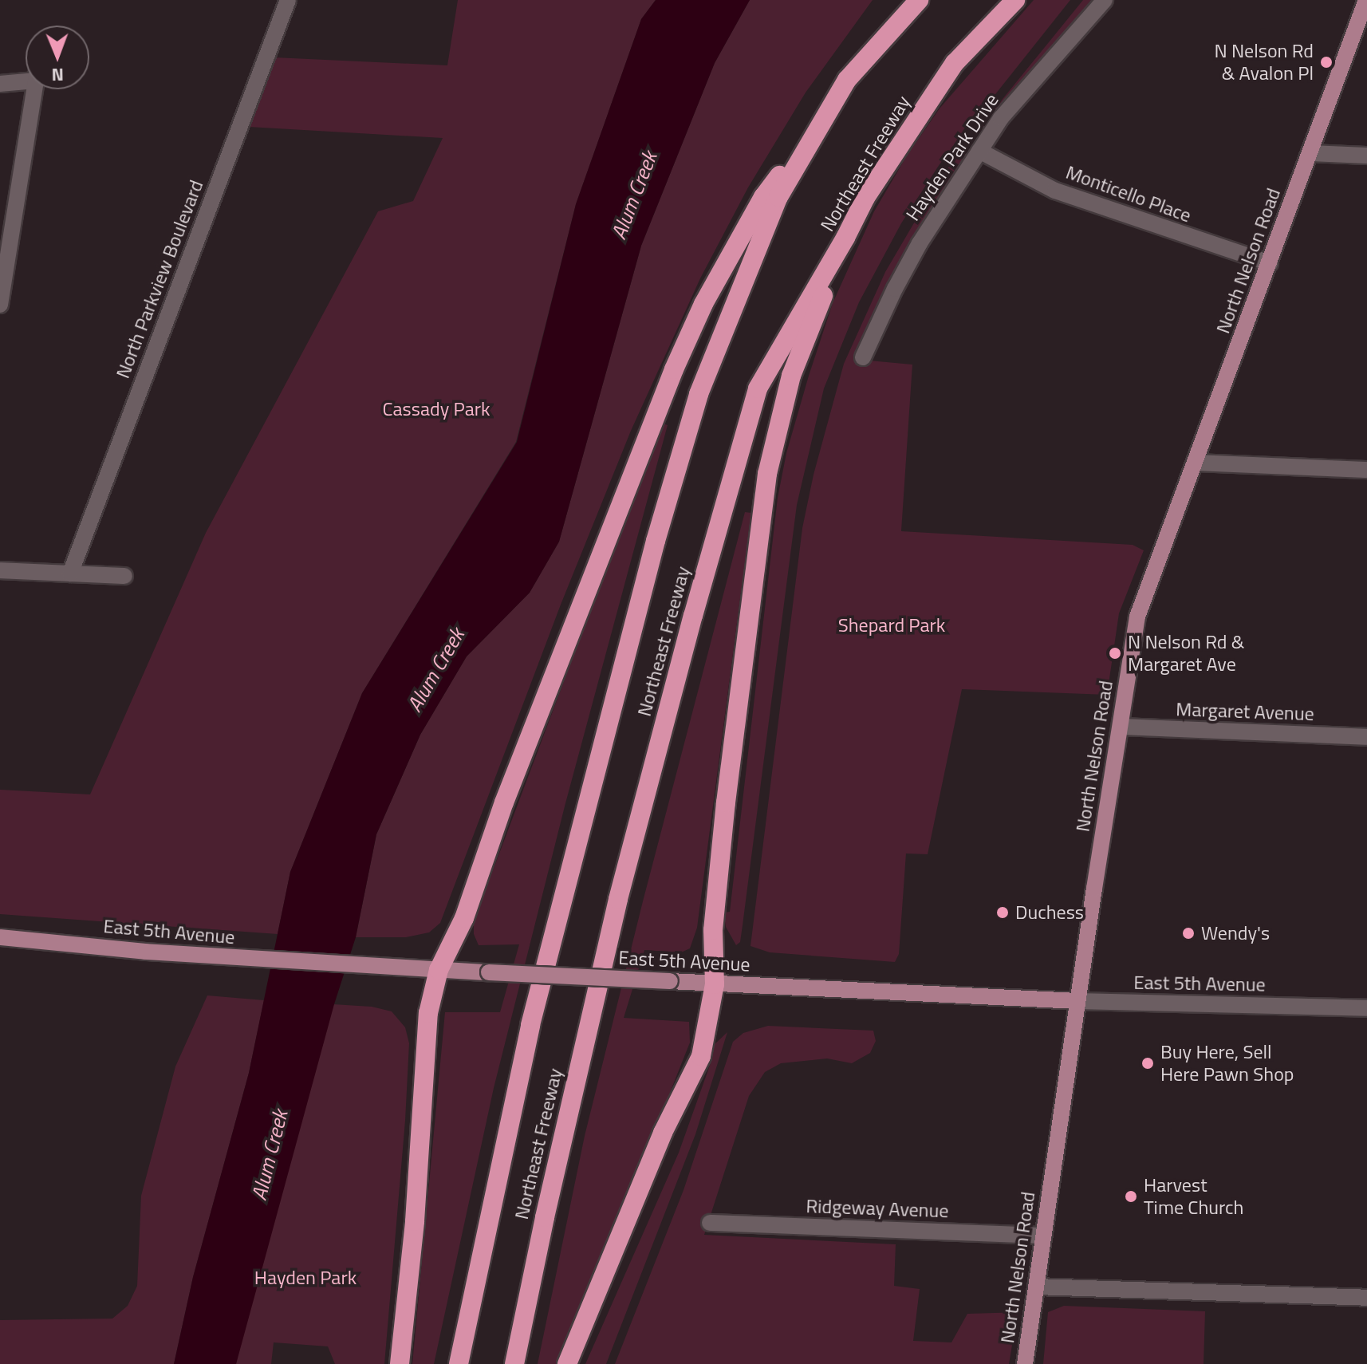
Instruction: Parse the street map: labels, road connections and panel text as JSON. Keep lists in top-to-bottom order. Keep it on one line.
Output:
{"streets":{"highway":["Northeast Freeway"],"main road":["North Nelson Road","East 5th Avenue"],"street":["Hayden Park Drive","Monticello Place","North Parkview Boulevard","Margaret Avenue","Ridgeway Avenue"]},"crossings":[["Hayden Park Drive","Monticello Place"],["Monticello Place","North Nelson Road"],["North Nelson Road","Margaret Avenue"],["North Nelson Road","East 5th Avenue"],["North Nelson Road","Ridgeway Avenue"]],"water":["Alum Creek"],"parks":["Cassady Park","Shepard Park","Hayden Park"],"places":["N Nelson Rd & Avalon Pl","N Nelson Rd & Margaret Ave","Duchess","Wendy's","Buy Here, Sell Here Pawn Shop","Harvest Time Church"],"north":"bottom"}
